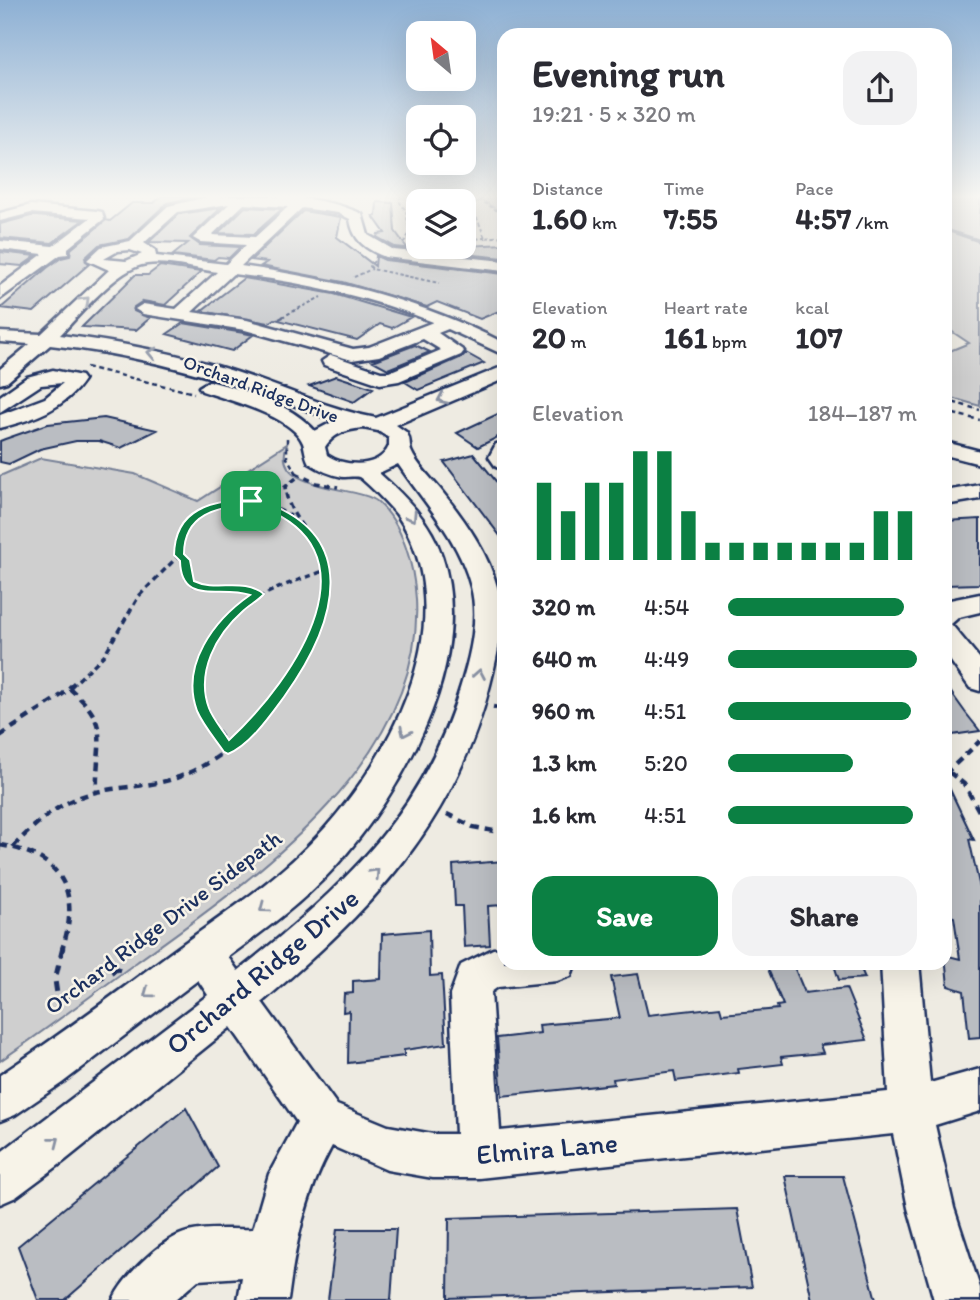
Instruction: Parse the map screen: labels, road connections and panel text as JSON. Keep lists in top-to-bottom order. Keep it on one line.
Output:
{"streets":{"street":["Orchard Ridge Drive","Elmira Lane"],"path":["Orchard Ridge Drive Sidepath"]},"crossings":[["Orchard Ridge Drive","Elmira Lane"]],"north":"top left","page":{"heading":["Evening run","19:21 · 5 × 320 m"],"stats":[["Distance","1.60 km"],["Time","7:55"],["Pace","4:57 /km"],["Elevation","20 m"],["Heart rate","161 bpm"],["kcal","107"]],"chart":["Elevation","184–187 m"],"list":[{"name":"320 m","note":"4:54"},{"name":"640 m","note":"4:49"},{"name":"960 m","note":"4:51"},{"name":"1.3 km","note":"5:20"},{"name":"1.6 km","note":"4:51"}],"buttons":["Save","Share"]}}
